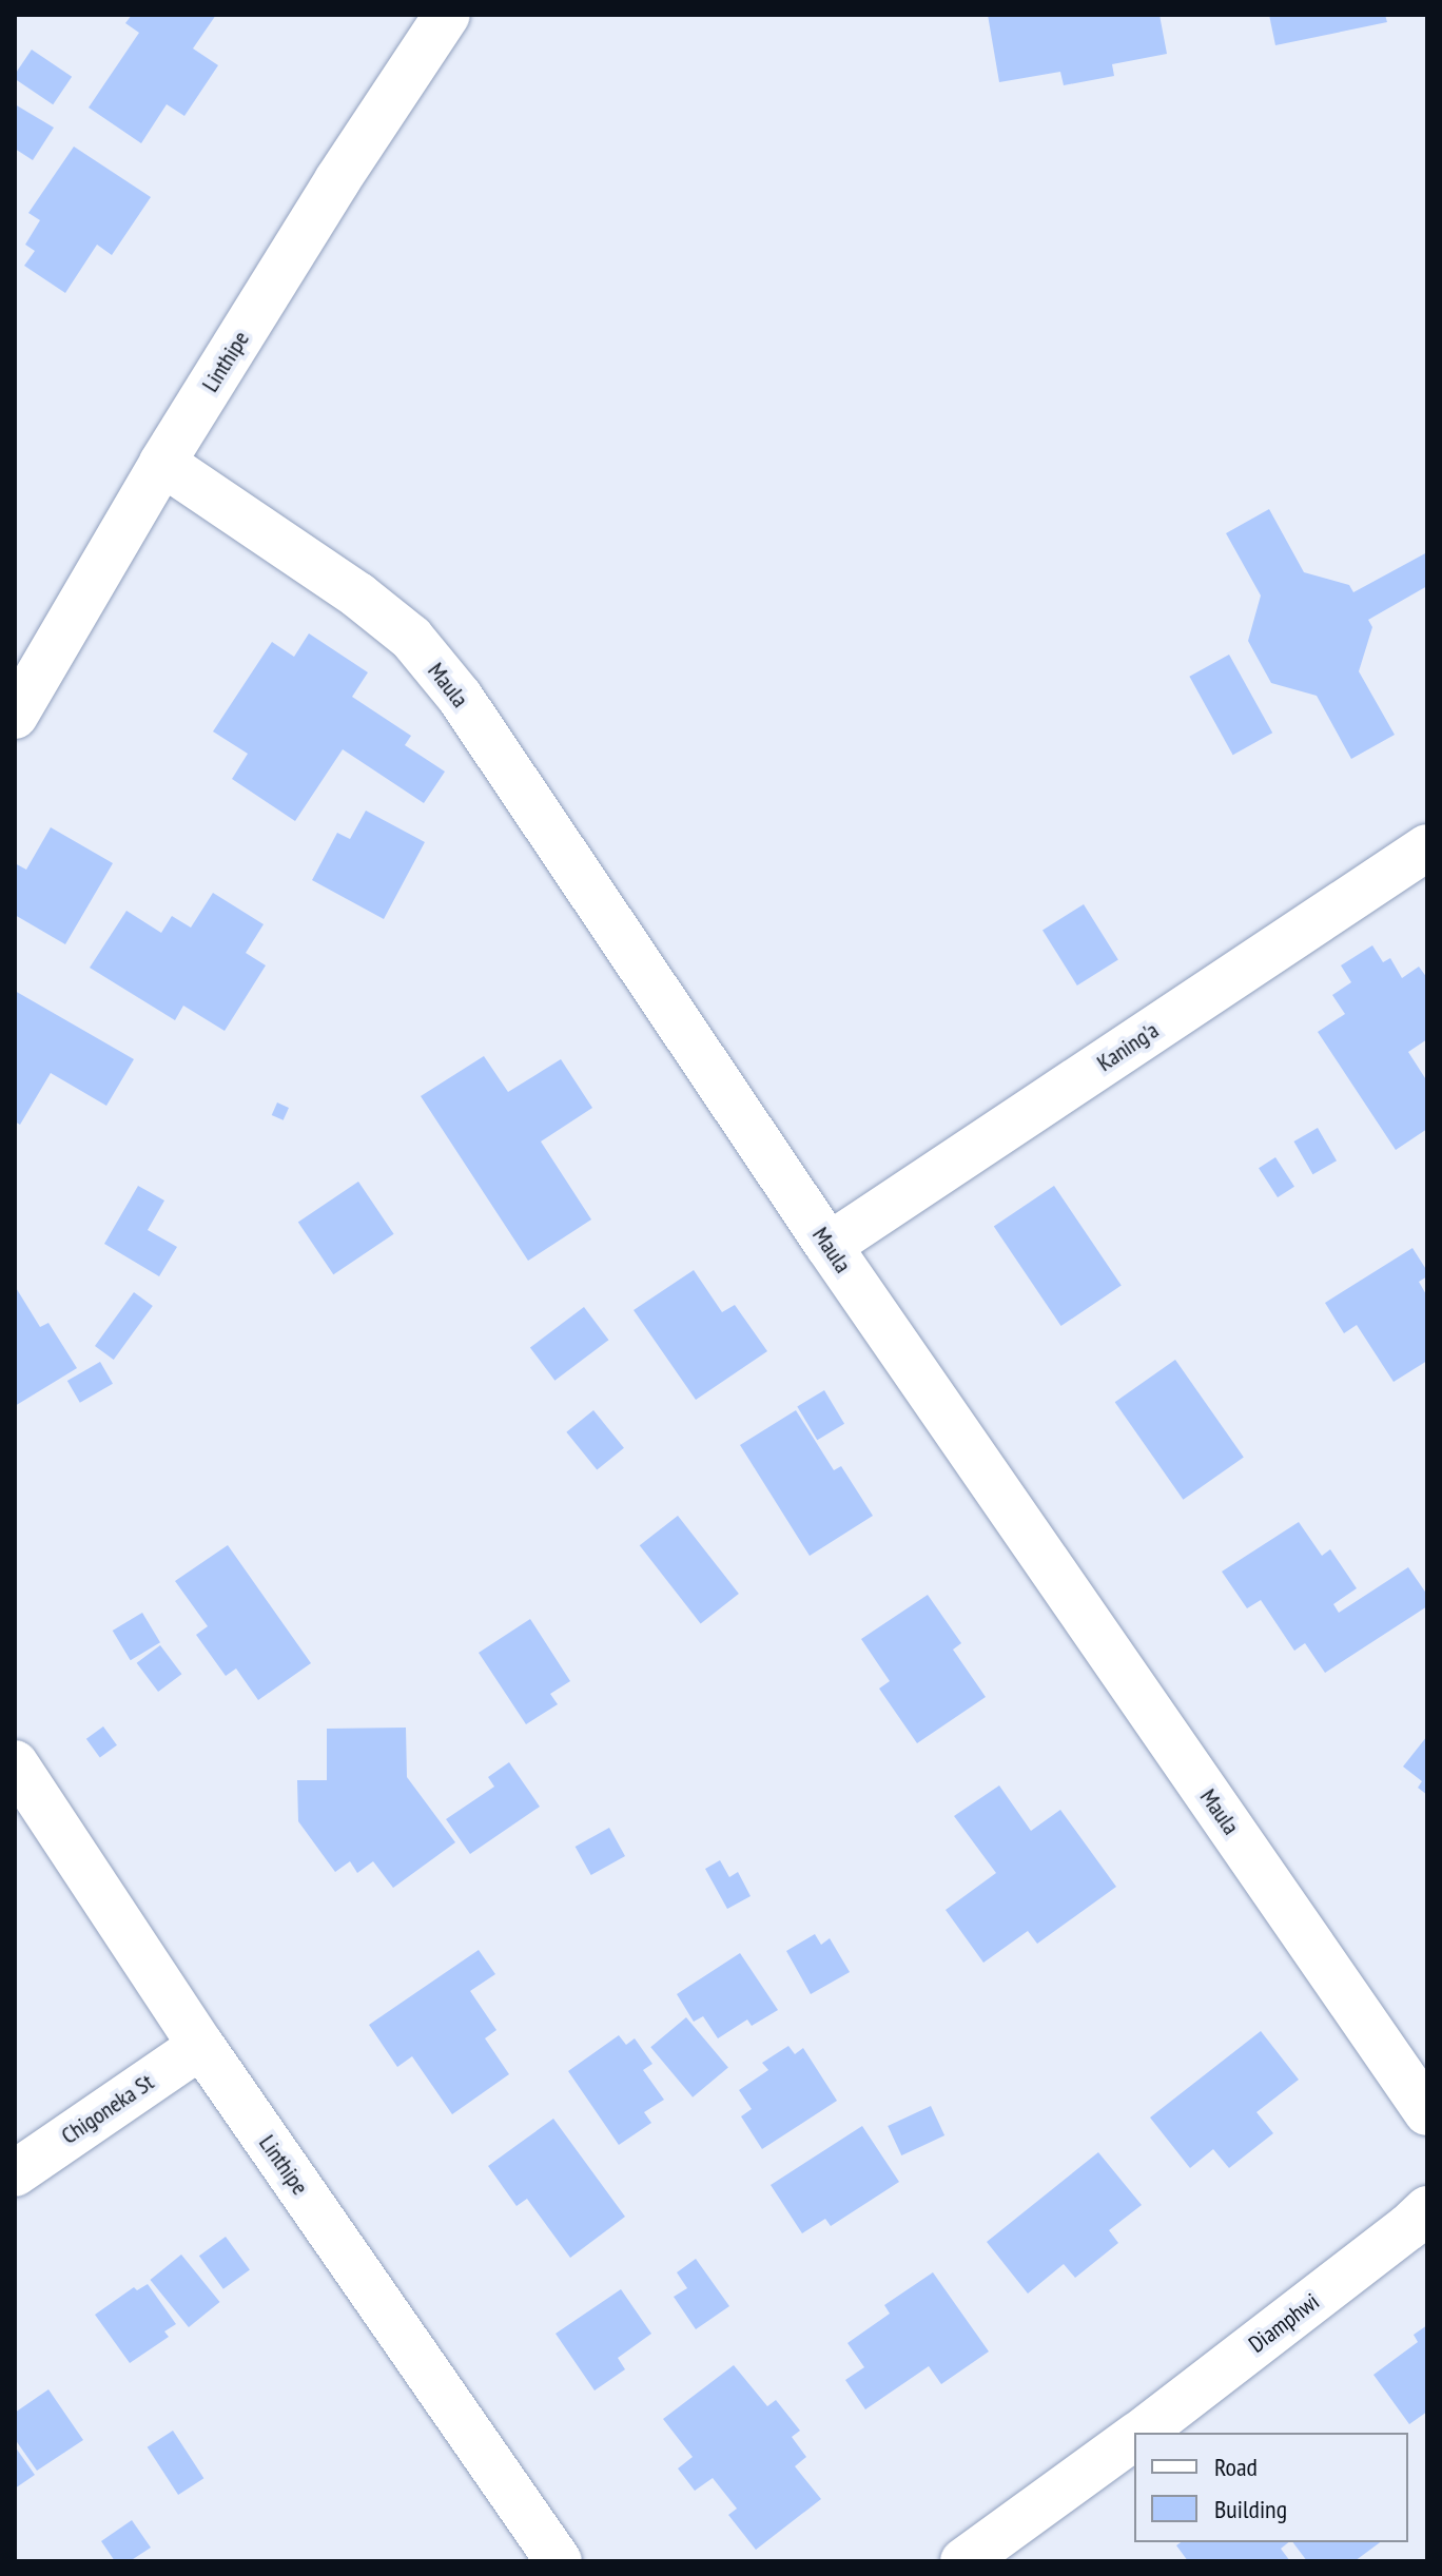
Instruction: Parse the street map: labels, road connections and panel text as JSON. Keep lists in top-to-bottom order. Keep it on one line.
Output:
{"streets":{"street":["Linthipe","Maula","Kaning'a","Chigoneka St","Diamphwi"]},"crossings":[["Linthipe","Maula"],["Linthipe","Chigoneka St"],["Maula","Kaning'a"]],"legend":["Road","Building"]}
